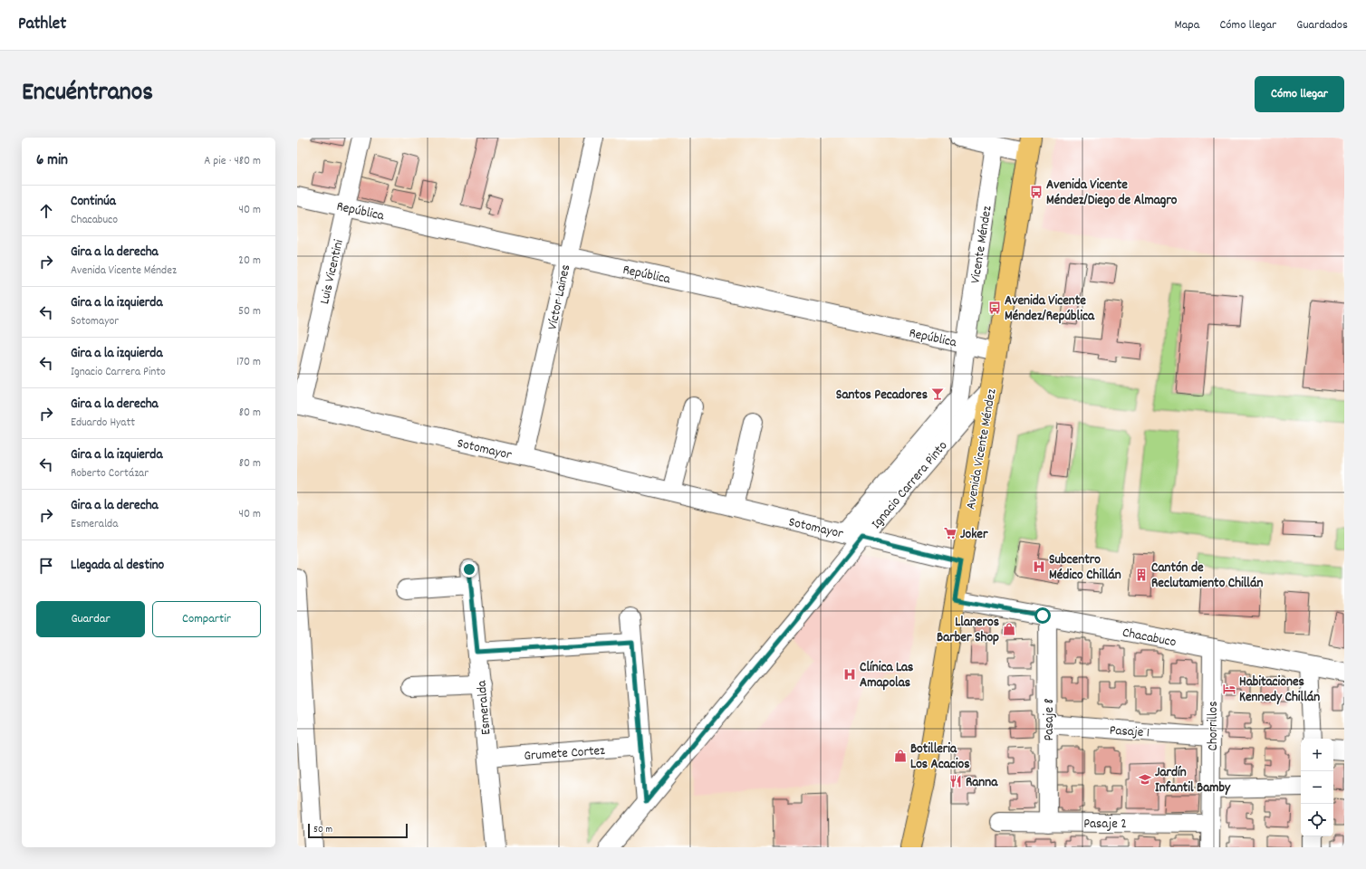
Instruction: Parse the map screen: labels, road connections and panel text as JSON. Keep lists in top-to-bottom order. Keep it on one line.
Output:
{"streets":{"main road":["Avenida Vicente Méndez"],"street":["República","Vicente Méndez","Luis Vicentini","Víctor Laines","Sotomayor","Ignacio Carrera Pinto","Chacabuco","Esmeralda","Pasaje 8","Chorrillos","Pasaje 1","Grumete Cortez","Pasaje 2"]},"crossings":[["República","Vicente Méndez"],["República","Luis Vicentini"],["República","Víctor Laines"],["República","Avenida Vicente Méndez"],["República","Ignacio Carrera Pinto"],["Vicente Méndez","Ignacio Carrera Pinto"],["Luis Vicentini","Sotomayor"],["Víctor Laines","Sotomayor"],["Sotomayor","Avenida Vicente Méndez"],["Sotomayor","Ignacio Carrera Pinto"],["Avenida Vicente Méndez","Ignacio Carrera Pinto"],["Avenida Vicente Méndez","Chacabuco"],["Chacabuco","Pasaje 8"],["Chacabuco","Chorrillos"],["Esmeralda","Grumete Cortez"],["Pasaje 8","Pasaje 1"],["Pasaje 8","Pasaje 2"],["Chorrillos","Pasaje 1"],["Chorrillos","Pasaje 2"]],"places":{"bus stop":["Avenida Vicente Méndez/Diego de Almagro","Avenida Vicente Méndez/República"],"bar":["Santos Pecadores"],"supermarket":["Joker"],"hospital":["Subcentro Médico Chillán","Clínica Las Amapolas"],"building":["Cantón de Reclutamiento Chillán"],"shop":["Llaneros Barber Shop","Botilleria Los Acacios"],"hotel":["Habitaciones Kennedy Chillán"],"school or university":["Jardín Infantil Bamby"],"restaurant":["Ranna"]},"scale_bar":"50 m","page":{"header":"Pathlet","nav":["Mapa","Cómo llegar","Guardados"],"title":"Encuéntranos","buttons":["Cómo llegar",["Guardar","Compartir"]],"heading":["6 min","A pie · 480 m"],"list":[["Continúa","Chacabuco","40 m"],["Gira a la derecha","Avenida Vicente Méndez","20 m"],["Gira a la izquierda","Sotomayor","50 m"],["Gira a la izquierda","Ignacio Carrera Pinto","170 m"],["Gira a la derecha","Eduardo Hyatt","80 m"],["Gira a la izquierda","Roberto Cortázar","80 m"],["Gira a la derecha","Esmeralda","40 m"],"Llegada al destino"],"map_buttons":["+","−"],"scale":"50 m"}}
